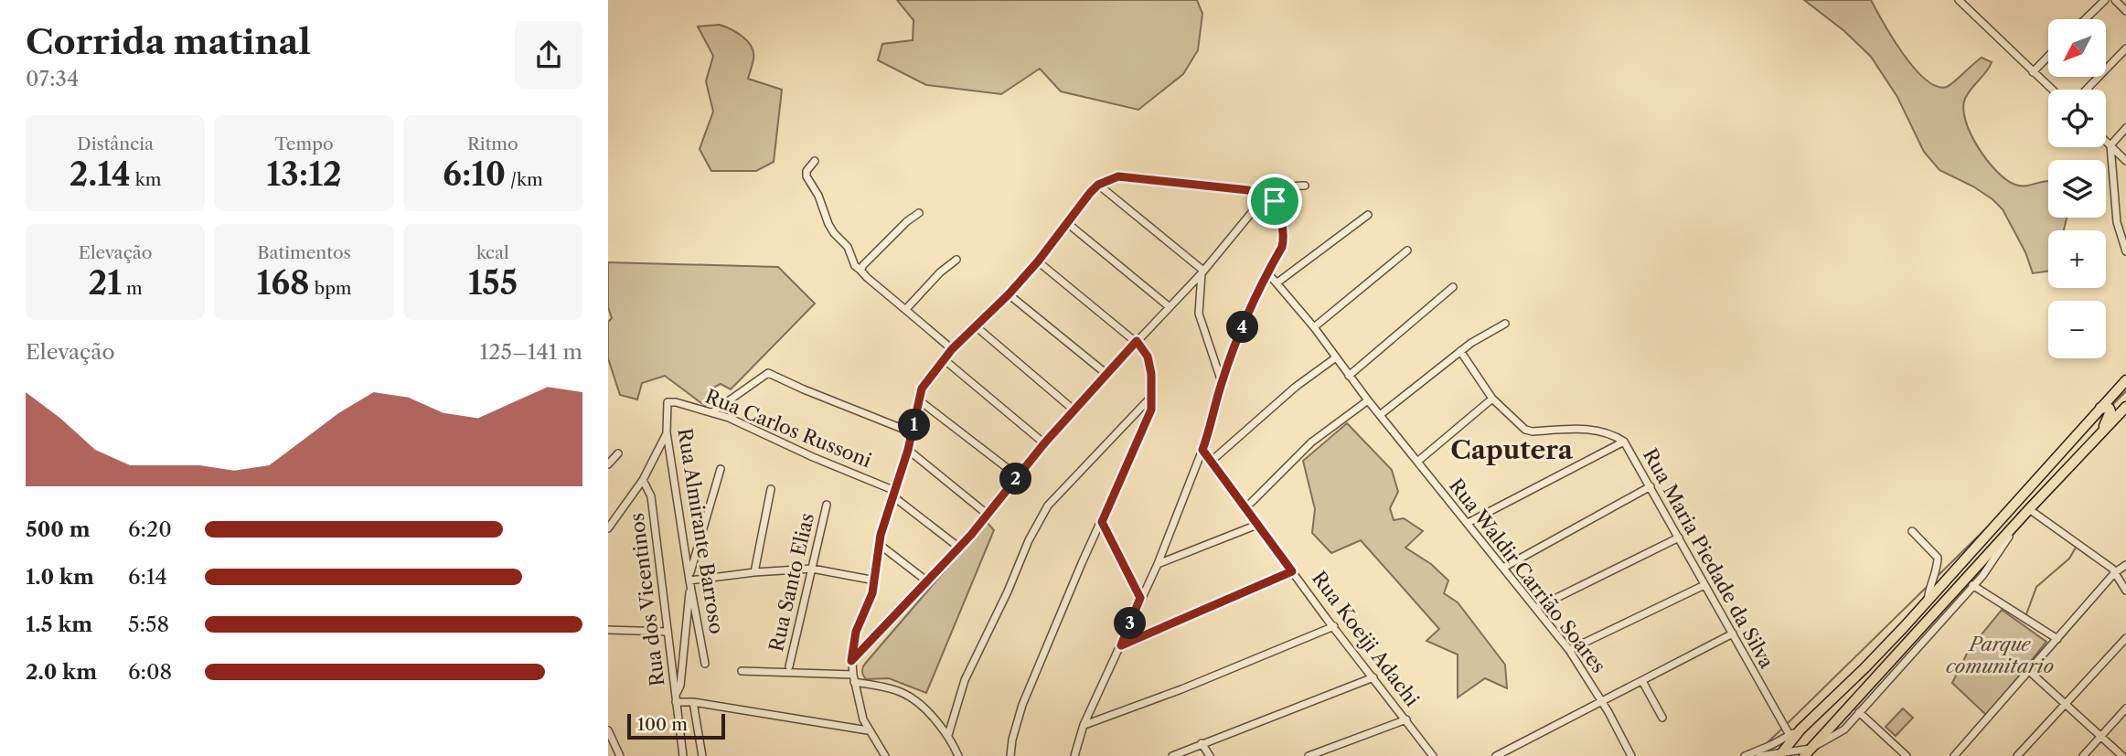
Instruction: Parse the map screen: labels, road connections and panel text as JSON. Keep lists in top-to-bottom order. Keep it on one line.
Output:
{"streets":{"street":["Rua Carlos Russoni","Rua Almirante Barroso","Rua Maria Piedade da Silva","Rua Waldir Carrião Soares","Rua Santo Elias","Rua dos Vicentinos","Rua Koeiji Adachi"]},"crossings":[["Rua Carlos Russoni","Rua Almirante Barroso"]],"districts":["Caputera"],"parks":["Parque comunitario"],"scale_bar":"100 m","north":"bottom left","page":{"heading":["Corrida matinal","07:34"],"map_buttons":["+","−"],"stats":[["Distância","2.14 km"],["Tempo","13:12"],["Ritmo","6:10 /km"],["Elevação","21 m"],["Batimentos","168 bpm"],["kcal","155"]],"pins":["4","1","2","3"],"chart":["Elevação","125–141 m"],"list":[{"name":"500 m","note":"6:20"},{"name":"1.0 km","note":"6:14"},{"name":"1.5 km","note":"5:58"},{"name":"2.0 km","note":"6:08"}],"scale":"100 m"}}
